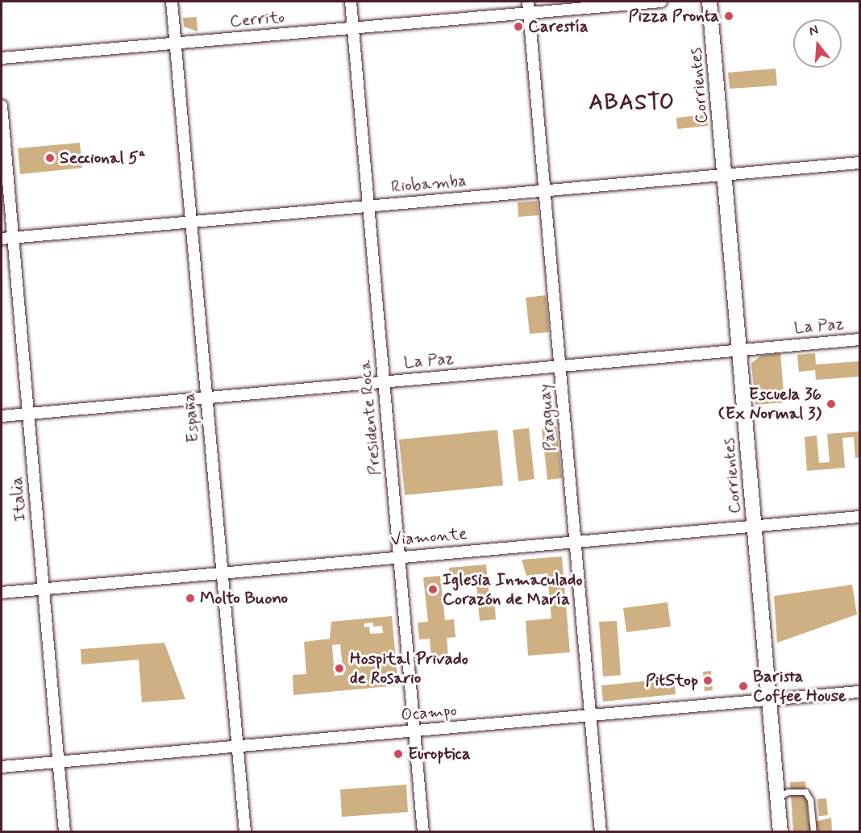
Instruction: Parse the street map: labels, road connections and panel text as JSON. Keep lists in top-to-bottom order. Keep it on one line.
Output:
{"streets":{"main road":["Corrientes"],"street":["Cerrito","Riobamba","La Paz","España","Presidente Roca","Paraguay","Italia","Viamonte","Ocampo"]},"crossings":[["Cerrito","España"],["Cerrito","Presidente Roca"],["Cerrito","Paraguay"],["Corrientes","Riobamba"],["Corrientes","La Paz"],["Corrientes","Viamonte"],["Corrientes","Ocampo"],["Riobamba","España"],["Riobamba","Presidente Roca"],["Riobamba","Paraguay"],["Riobamba","Italia"],["La Paz","España"],["La Paz","Presidente Roca"],["La Paz","Paraguay"],["La Paz","Italia"],["España","Viamonte"],["España","Ocampo"],["Presidente Roca","Viamonte"],["Presidente Roca","Ocampo"],["Paraguay","Viamonte"],["Paraguay","Ocampo"],["Italia","Viamonte"],["Italia","Ocampo"]],"districts":["ABASTO"],"places":["Pizza Pronta","Carestía","Seccional 5ª","Escuela 36 (Ex Normal 3)","Iglesia Inmaculado Corazón de María","Molto Buono","Hospital Privado de Rosario","PitStop","Barista Coffee House","Europtica"],"north":"top"}
